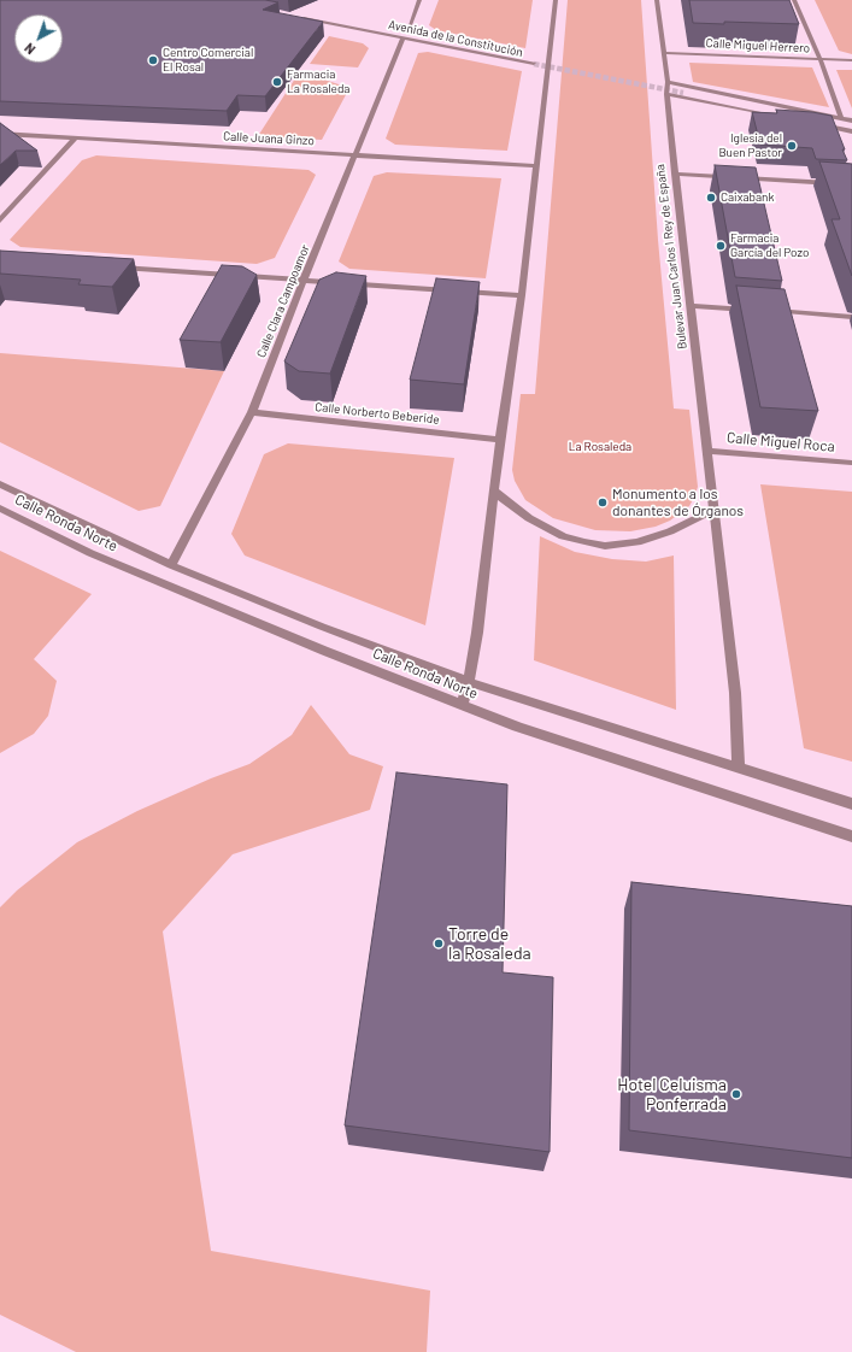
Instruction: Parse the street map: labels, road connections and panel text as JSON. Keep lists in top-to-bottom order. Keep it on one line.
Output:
{"streets":{"street":["Avenida de la Constitución","Calle Miguel Herrero","Calle Juana Ginzo","Bulevar Juan Carlos I Rey de España","Calle Clara Campoamor","Calle Norberto Beberide","Calle Miguel Roca","Calle Ronda Norte"]},"crossings":[["Avenida de la Constitución","Calle Clara Campoamor"],["Calle Miguel Herrero","Bulevar Juan Carlos I Rey de España"],["Calle Juana Ginzo","Calle Clara Campoamor"],["Bulevar Juan Carlos I Rey de España","Calle Miguel Roca"],["Bulevar Juan Carlos I Rey de España","Calle Ronda Norte"],["Calle Clara Campoamor","Calle Norberto Beberide"],["Calle Clara Campoamor","Calle Ronda Norte"]],"parks":["La Rosaleda"],"places":["Centro Comercial El Rosal","Farmacia La Rosaleda","Iglesia del Buen Pastor","Caixabank","Farmacia García del Pozo","Monumento a los donantes de Órganos","Torre de la Rosaleda","Hotel Celuisma Ponferrada"],"north":"bottom left"}
